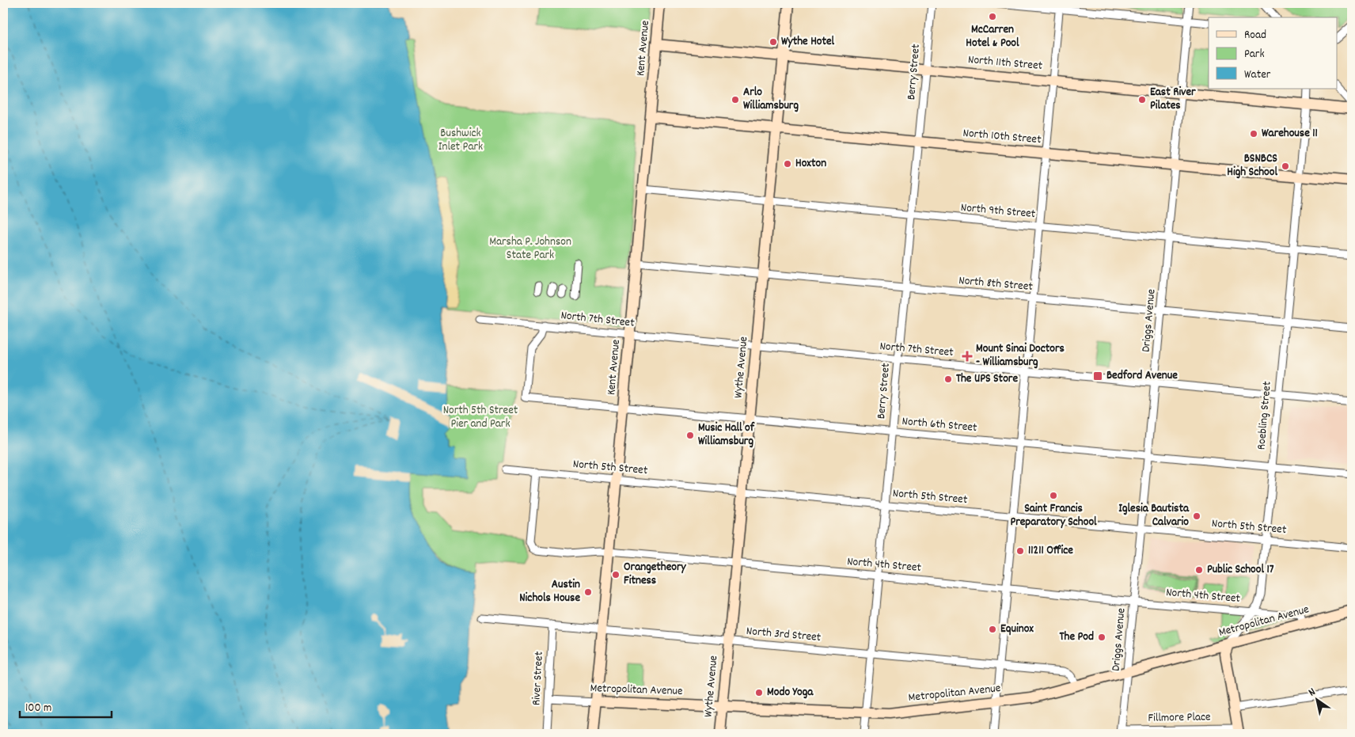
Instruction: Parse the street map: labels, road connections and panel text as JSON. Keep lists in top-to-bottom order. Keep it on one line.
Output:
{"streets":{"main road":["Kent Avenue","North 11th Street","North 10th Street","Wythe Avenue","Roebling Street","Metropolitan Avenue"],"street":["Berry Street","North 9th Street","North 8th Street","North 7th Street","Driggs Avenue","North 6th Street","North 5th Street","North 4th Street","North 3rd Street","River Street","Fillmore Place"]},"crossings":[["Kent Avenue","North 11th Street"],["Kent Avenue","North 10th Street"],["Kent Avenue","North 9th Street"],["Kent Avenue","North 8th Street"],["Kent Avenue","North 7th Street"],["Kent Avenue","North 6th Street"],["Kent Avenue","North 5th Street"],["Kent Avenue","North 4th Street"],["Kent Avenue","Metropolitan Avenue"],["Kent Avenue","North 3rd Street"],["North 11th Street","Berry Street"],["North 11th Street","Driggs Avenue"],["North 11th Street","Wythe Avenue"],["North 11th Street","Roebling Street"],["Berry Street","North 10th Street"],["Berry Street","North 9th Street"],["Berry Street","North 8th Street"],["Berry Street","North 7th Street"],["Berry Street","North 6th Street"],["Berry Street","North 5th Street"],["Berry Street","North 4th Street"],["Berry Street","Metropolitan Avenue"],["Berry Street","North 3rd Street"],["North 10th Street","Driggs Avenue"],["North 10th Street","Wythe Avenue"],["North 10th Street","Roebling Street"],["North 9th Street","Driggs Avenue"],["North 9th Street","Wythe Avenue"],["North 9th Street","Roebling Street"],["North 8th Street","Driggs Avenue"],["North 8th Street","Wythe Avenue"],["North 8th Street","Roebling Street"],["North 7th Street","Driggs Avenue"],["North 7th Street","Wythe Avenue"],["North 7th Street","Roebling Street"],["North 7th Street","North 6th Street"],["Driggs Avenue","North 6th Street"],["Driggs Avenue","North 5th Street"],["Driggs Avenue","North 4th Street"],["Driggs Avenue","Metropolitan Avenue"],["Driggs Avenue","Fillmore Place"],["Wythe Avenue","North 6th Street"],["Wythe Avenue","North 5th Street"],["Wythe Avenue","North 4th Street"],["Wythe Avenue","Metropolitan Avenue"],["Wythe Avenue","North 3rd Street"],["Roebling Street","North 6th Street"],["Roebling Street","North 5th Street"],["Roebling Street","North 4th Street"],["Roebling Street","Metropolitan Avenue"],["Roebling Street","Fillmore Place"],["North 5th Street","North 4th Street"],["North 4th Street","Metropolitan Avenue"],["Metropolitan Avenue","North 3rd Street"],["Metropolitan Avenue","River Street"],["North 3rd Street","River Street"]],"parks":["Bushwick Inlet Park","Marsha P. Johnson State Park","North 5th Street Pier and Park"],"places":{"other":["McCarren Hotel & Pool","Wythe Hotel","Arlo Williamsburg","East River Pilates","Warehouse 11","Hoxton","BSNBCS High School","The UPS Store","Music Hall of Williamsburg","Saint Francis Preparatory School","Iglesia Bautista Calvario","11211 Office","Public School 17","Orangetheory Fitness","Austin Nichols House","Equinox","The Pod","Modo Yoga"],"health":["Mount Sinai Doctors - Williamsburg"],"transit":["Bedford Avenue"]},"legend":["Road","Park","Water"],"scale_bar":"100 m","north":"top left"}
